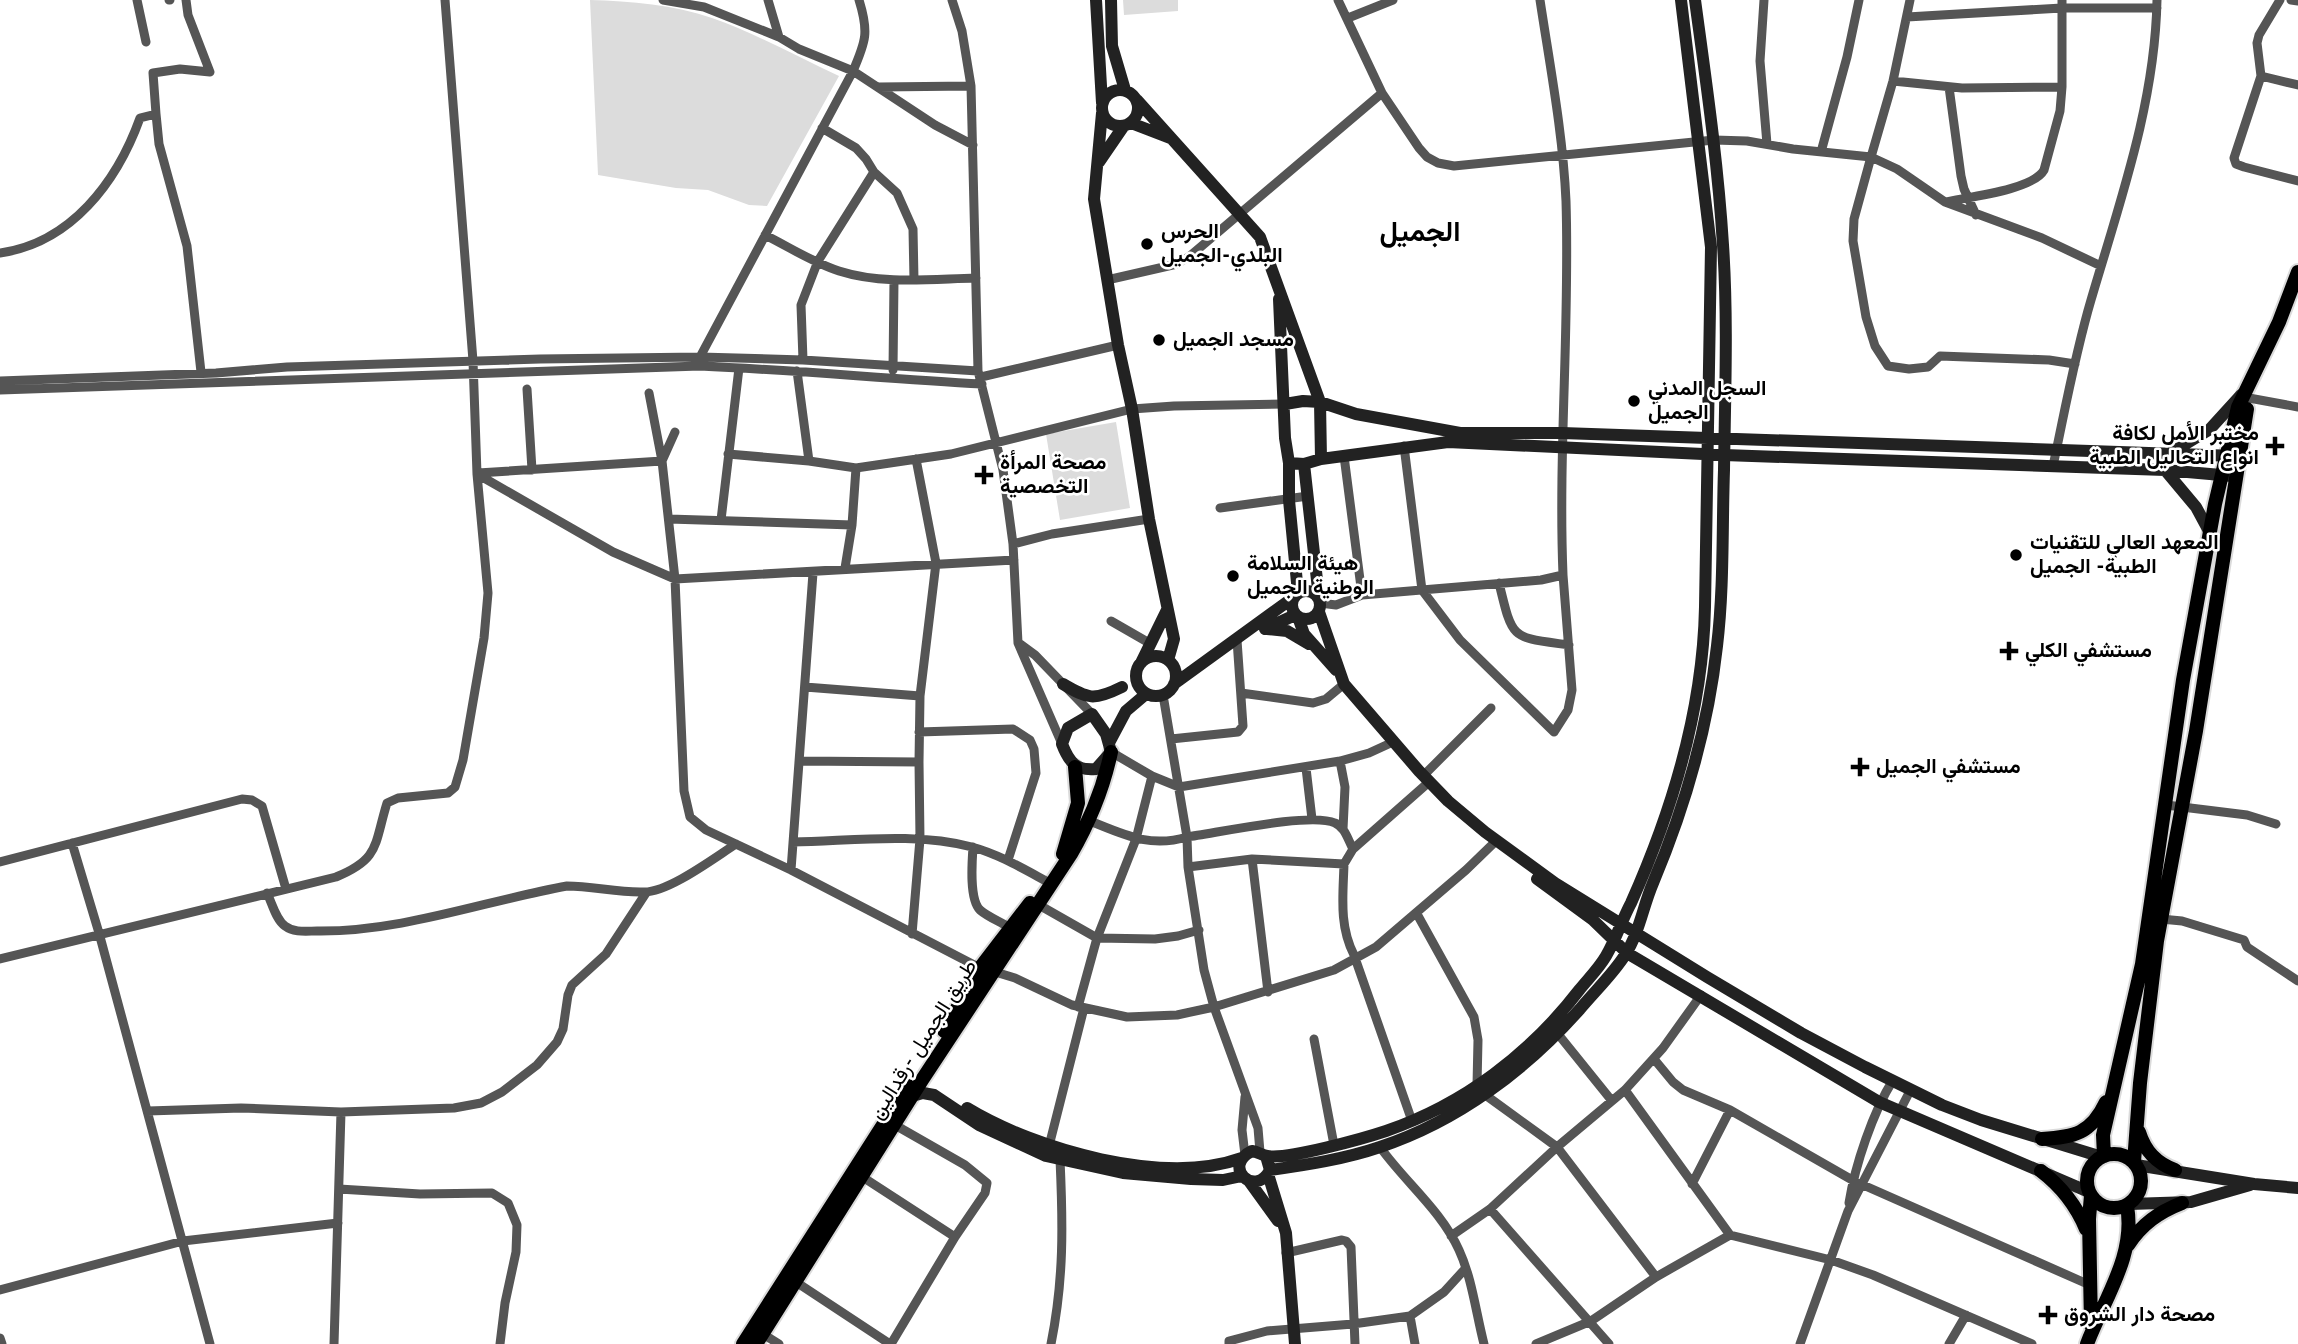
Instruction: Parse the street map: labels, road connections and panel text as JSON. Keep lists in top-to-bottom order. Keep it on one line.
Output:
{"streets":{"main road":["طريق الجميل -رقدالين"]},"districts":["الجميل"],"places":{"other":["الحرس البلدي-الجميل","مسجد الجميل","السجل المدني الجميل","المعهد العالي للتقنيات الطبية- الجميل","هيئة السلامة الوطنية الجميل"],"health":["مختبر الأمل لكافة انواع التحاليل الطبية","مصحة المرأة التخصصية","مستشفي الكلي","مستشفي الجميل","مصحة دار الشروق"]}}
